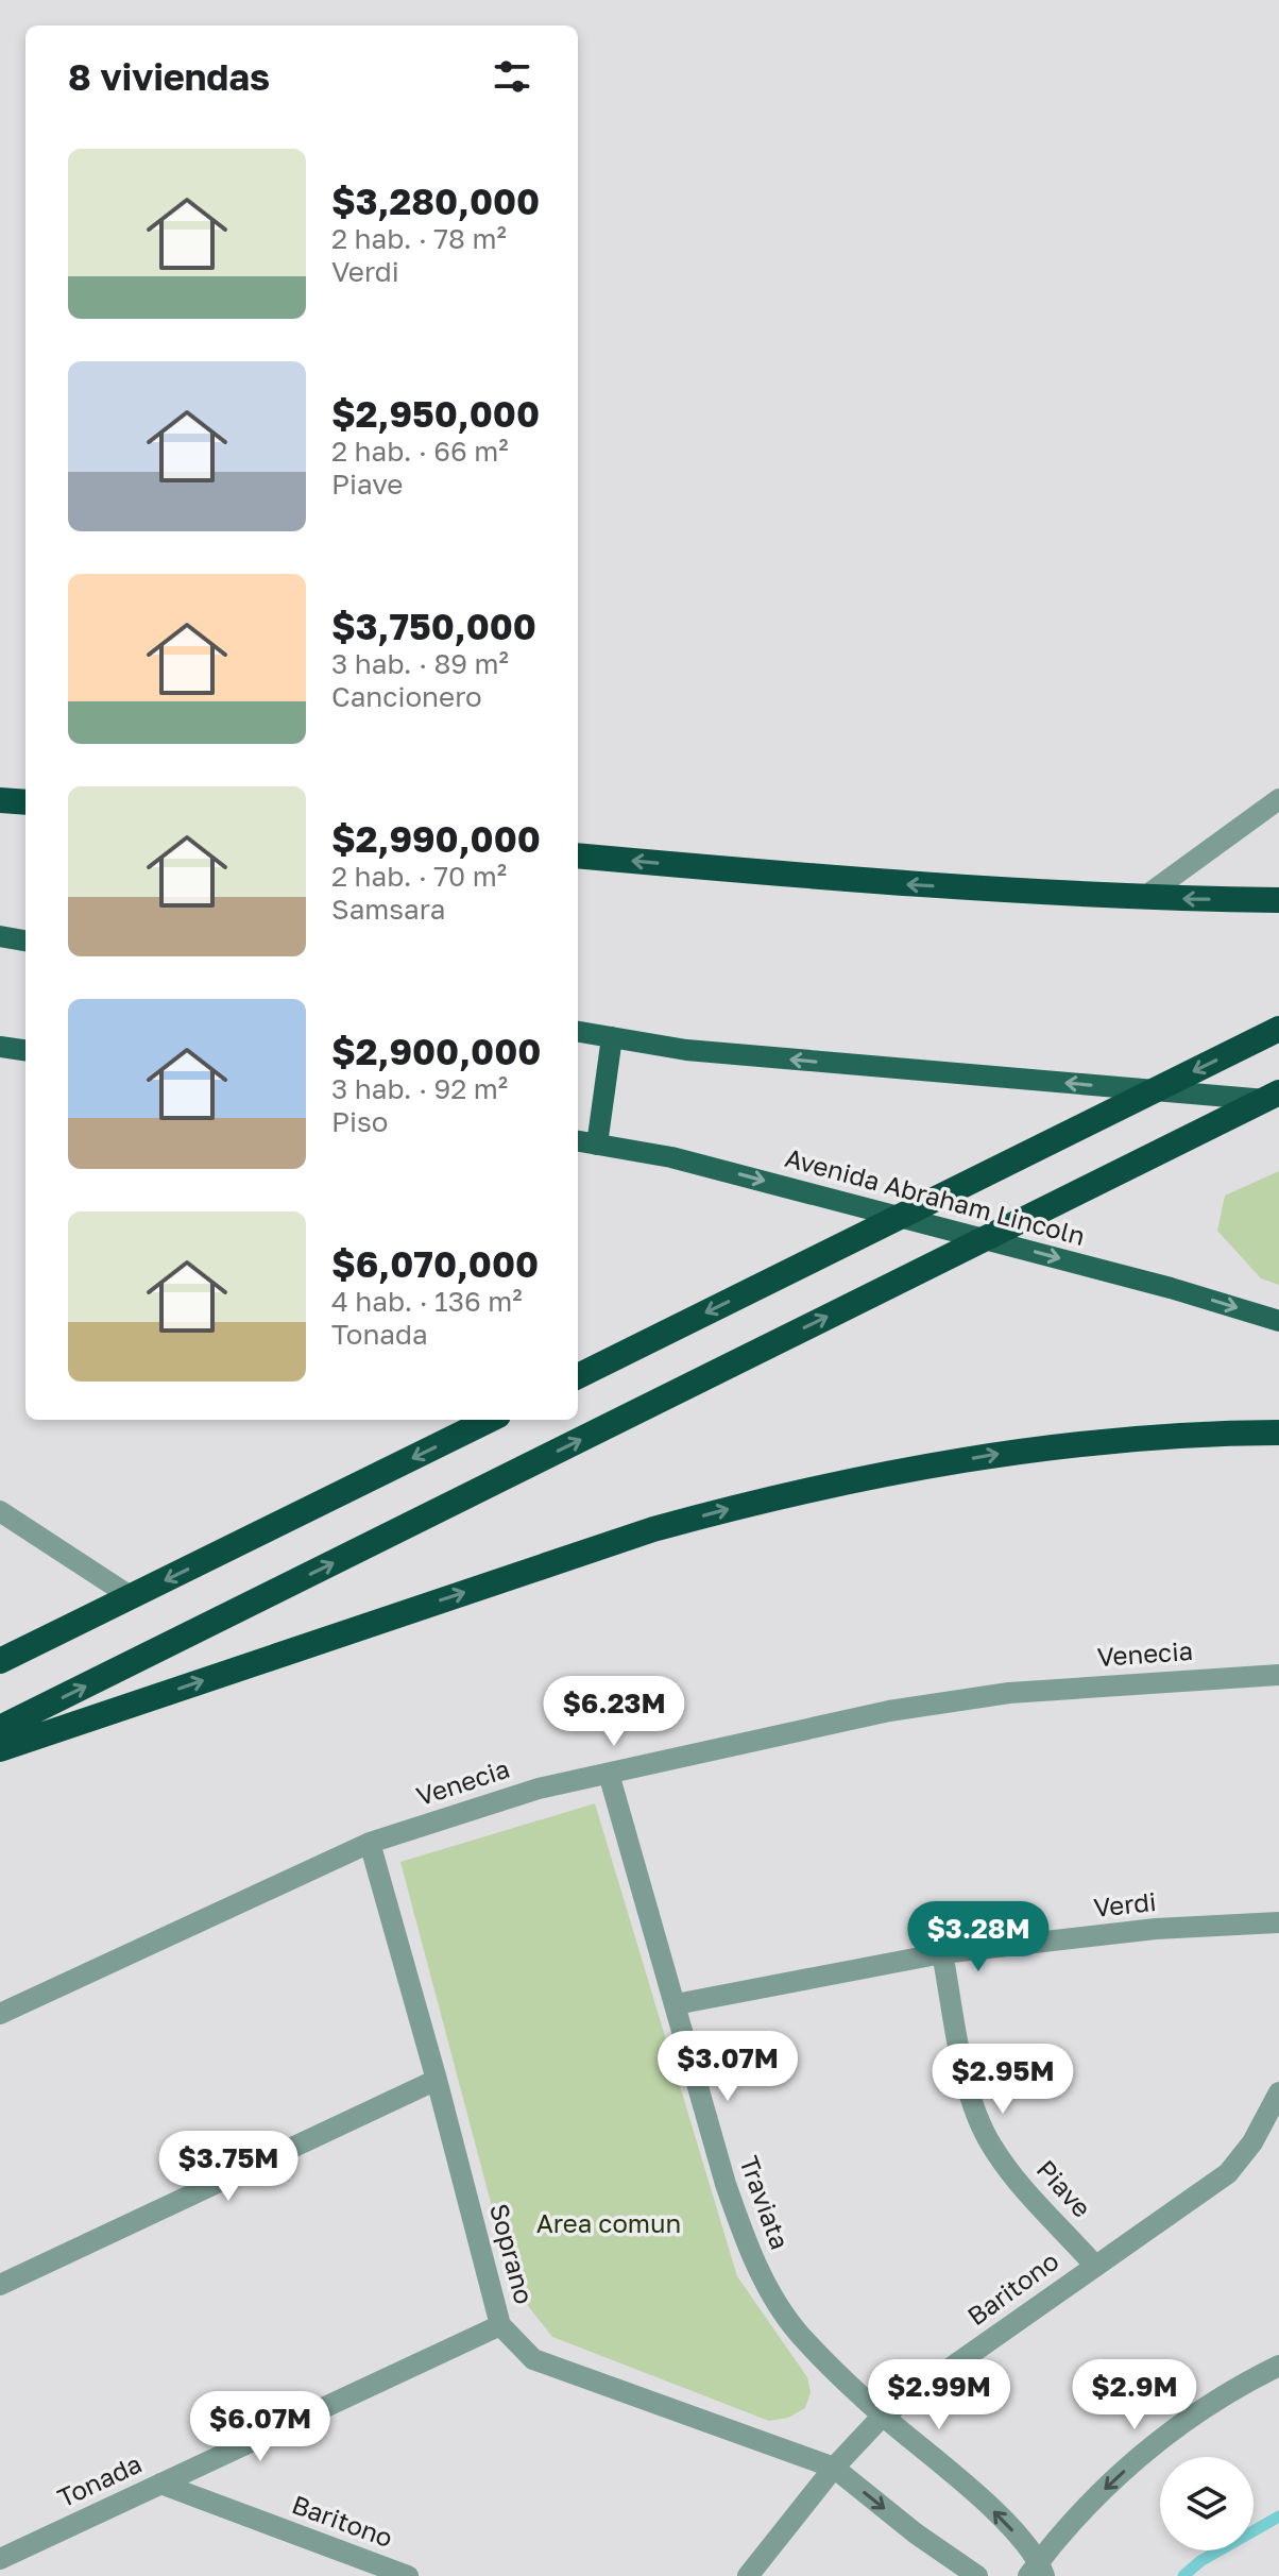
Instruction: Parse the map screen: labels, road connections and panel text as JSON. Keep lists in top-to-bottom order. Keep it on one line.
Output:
{"streets":{"main road":["Avenida Abraham Lincoln"],"street":["Venecia","Verdi","Piave","Traviata","Soprano","Baritono","Tonada"]},"crossings":[["Venecia","Traviata"],["Venecia","Soprano"],["Verdi","Piave"],["Verdi","Traviata"],["Piave","Baritono"],["Traviata","Baritono"],["Soprano","Baritono"],["Soprano","Tonada"],["Baritono","Tonada"]],"parks":["Area comun"],"page":{"heading":"8 viviendas","list":[{"name":"$3,280,000","note":"2 hab. · 78 m² · Verdi"},{"name":"$2,950,000","note":"2 hab. · 66 m² · Piave"},{"name":"$3,750,000","note":"3 hab. · 89 m² · Cancionero"},{"name":"$2,990,000","note":"2 hab. · 70 m² · Samsara"},{"name":"$2,900,000","note":"3 hab. · 92 m² · Piso"},{"name":"$6,070,000","note":"4 hab. · 136 m² · Tonada"}],"price":["$6.23M","$3.28M","$3.07M","$2.95M","$3.75M","$2.99M","$2.9M","$6.07M"]}}
